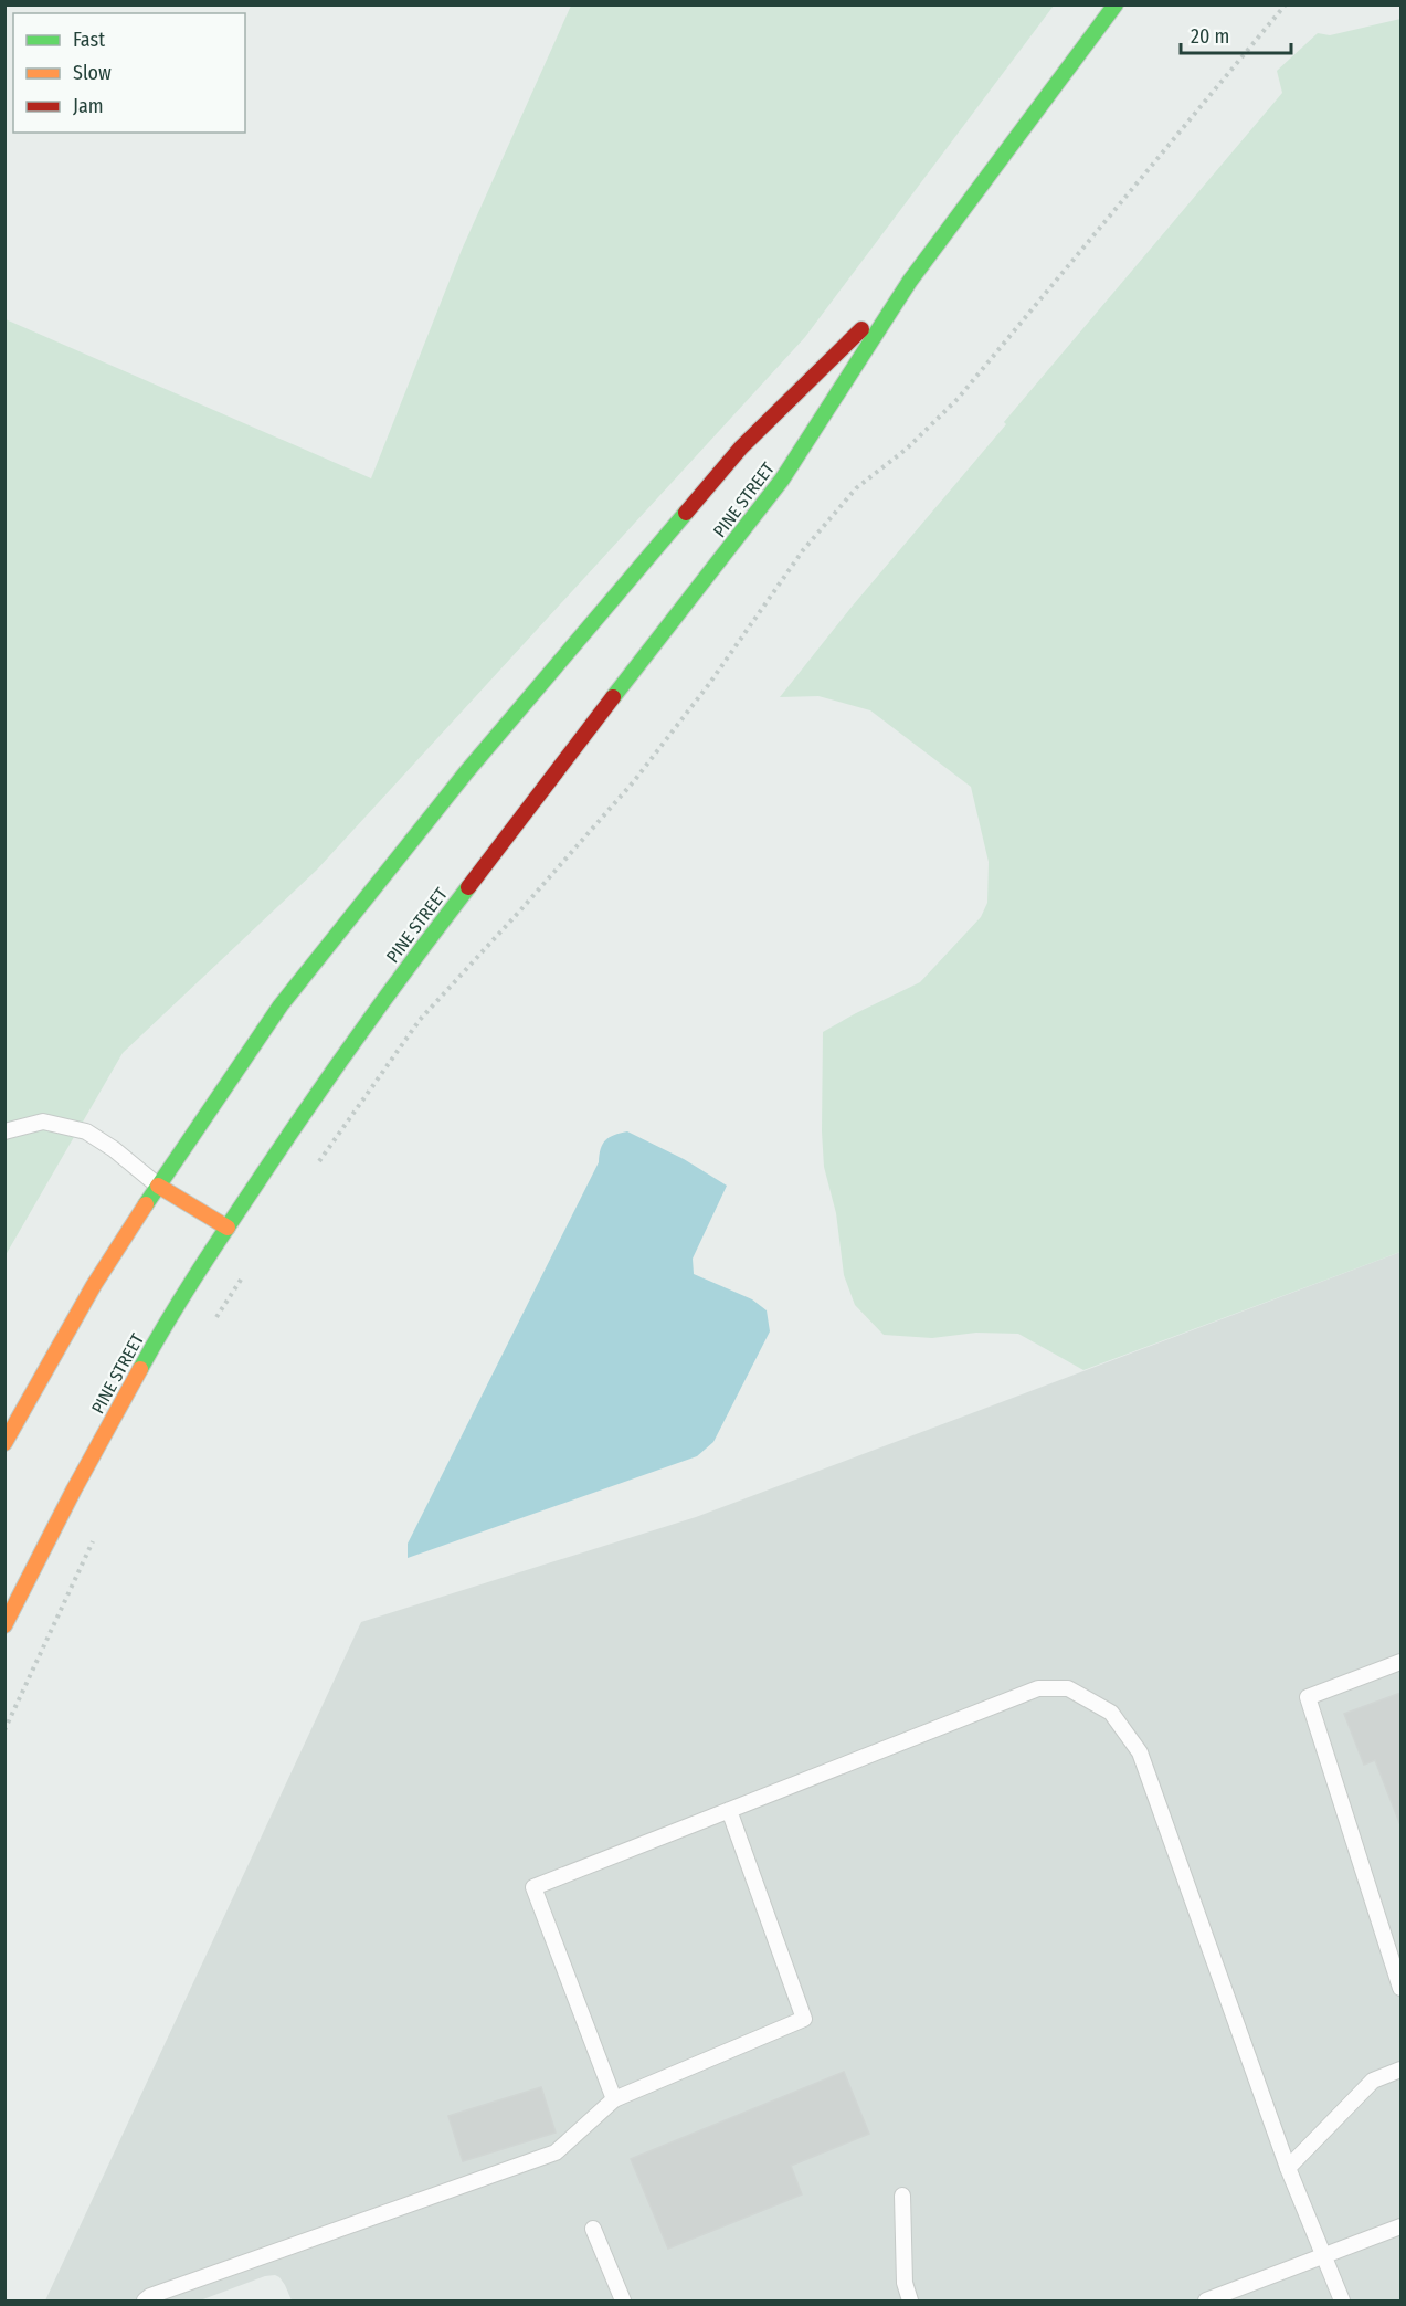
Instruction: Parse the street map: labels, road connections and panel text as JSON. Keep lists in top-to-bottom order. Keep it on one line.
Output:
{"streets":{"street":["PINE STREET"]},"legend":["Fast","Slow","Jam"],"scale_bar":"20 m"}
